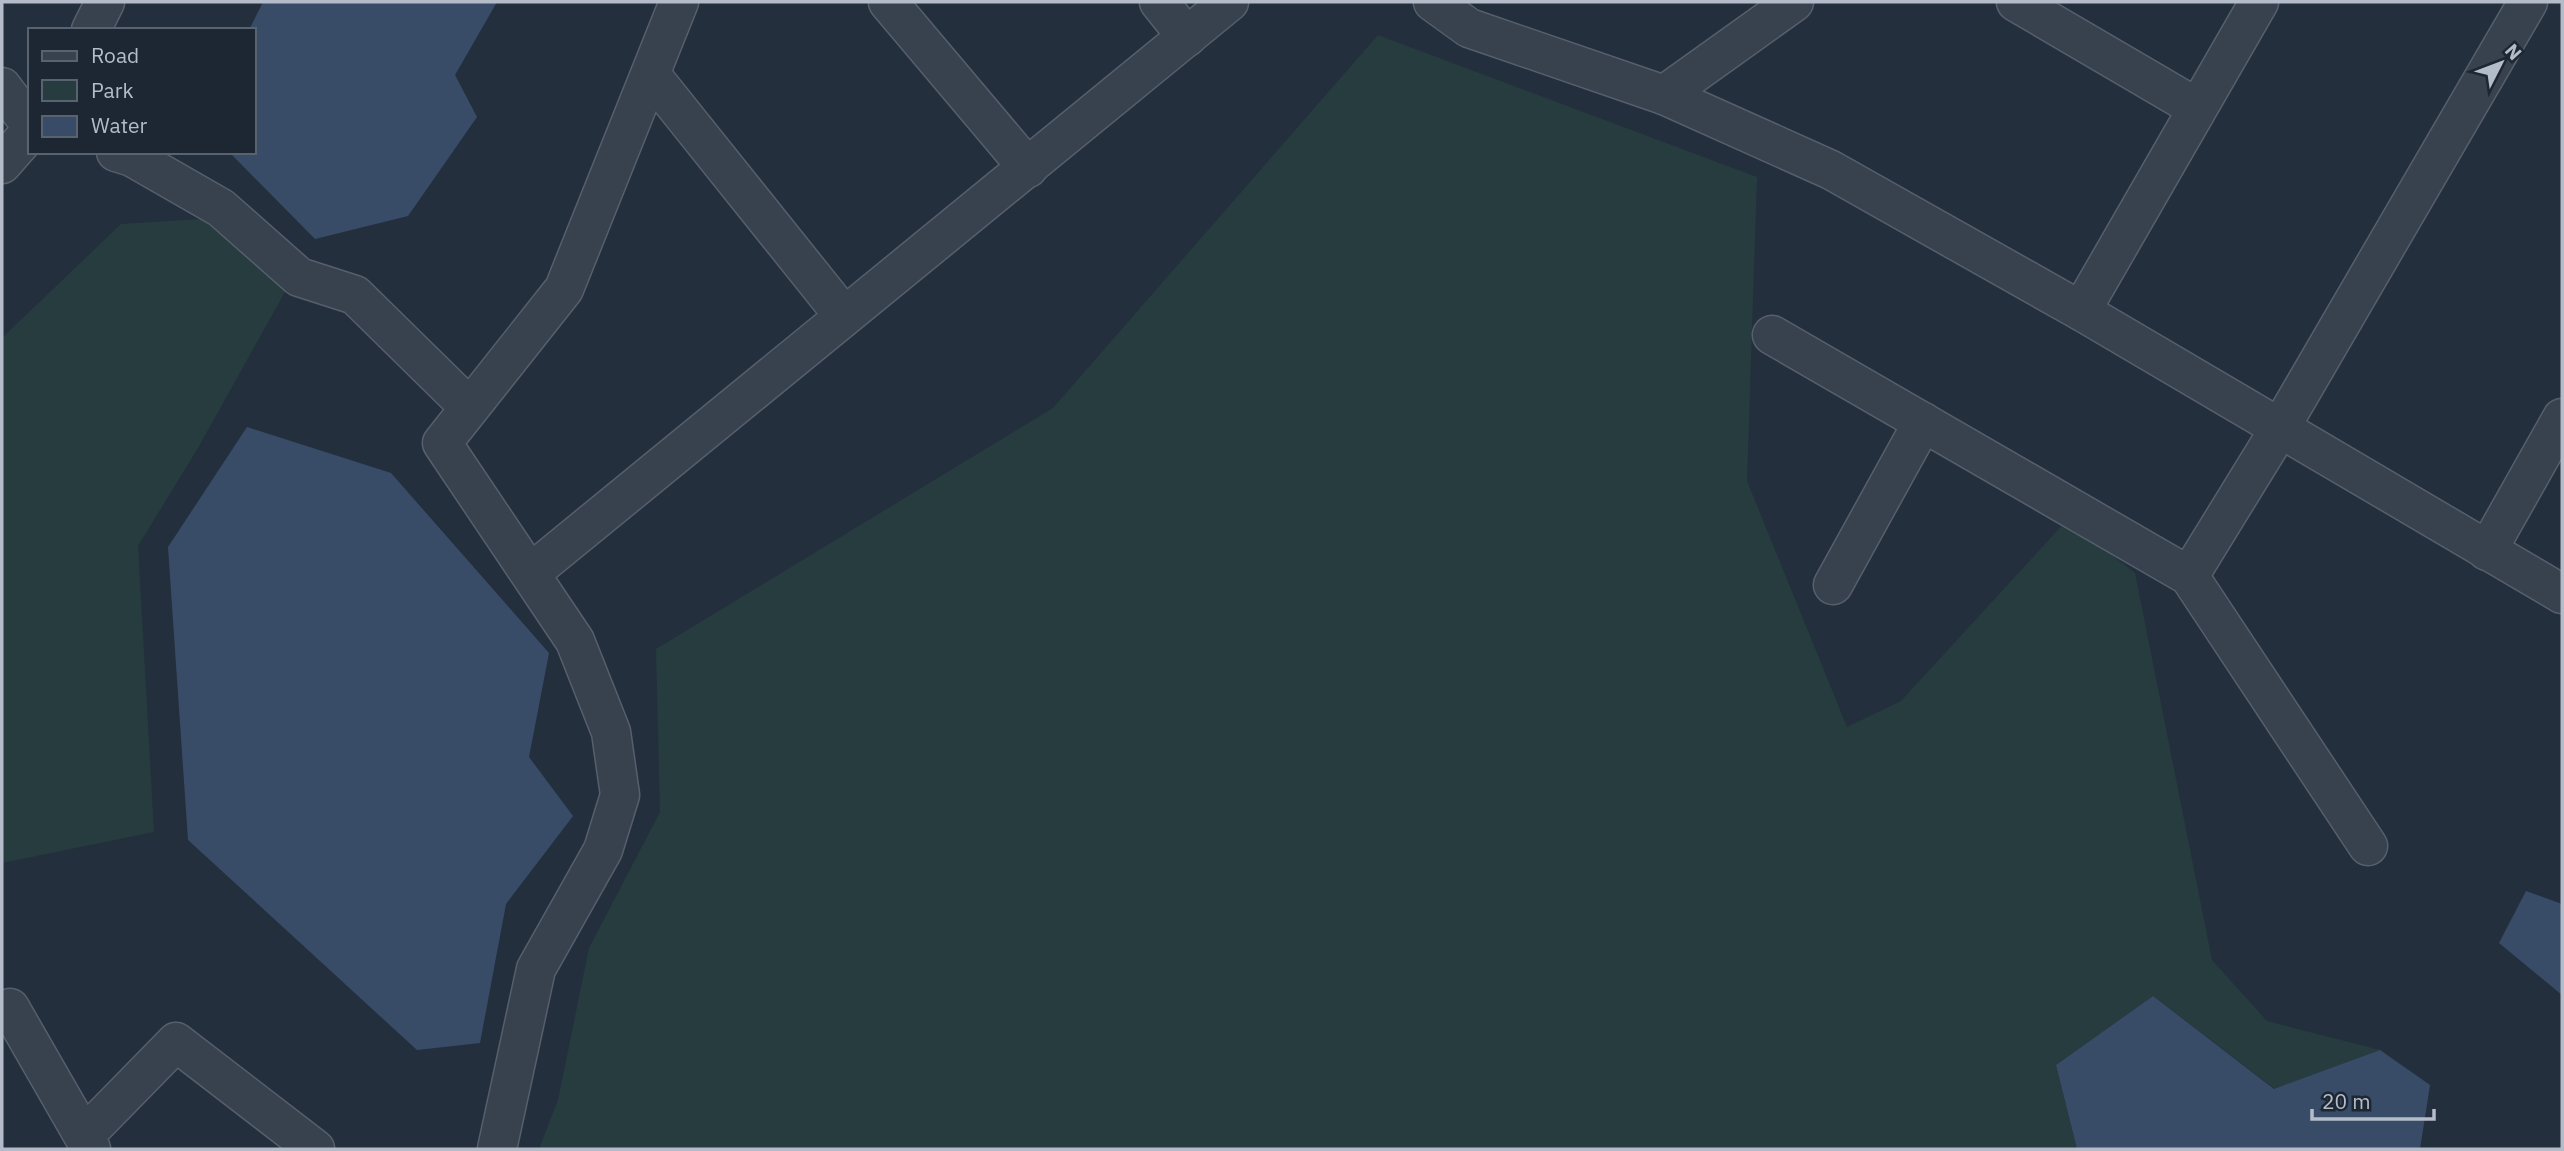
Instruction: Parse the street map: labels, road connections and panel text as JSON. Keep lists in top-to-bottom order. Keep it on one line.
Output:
{"legend":["Road","Park","Water"],"scale_bar":"20 m","north":"top right"}
